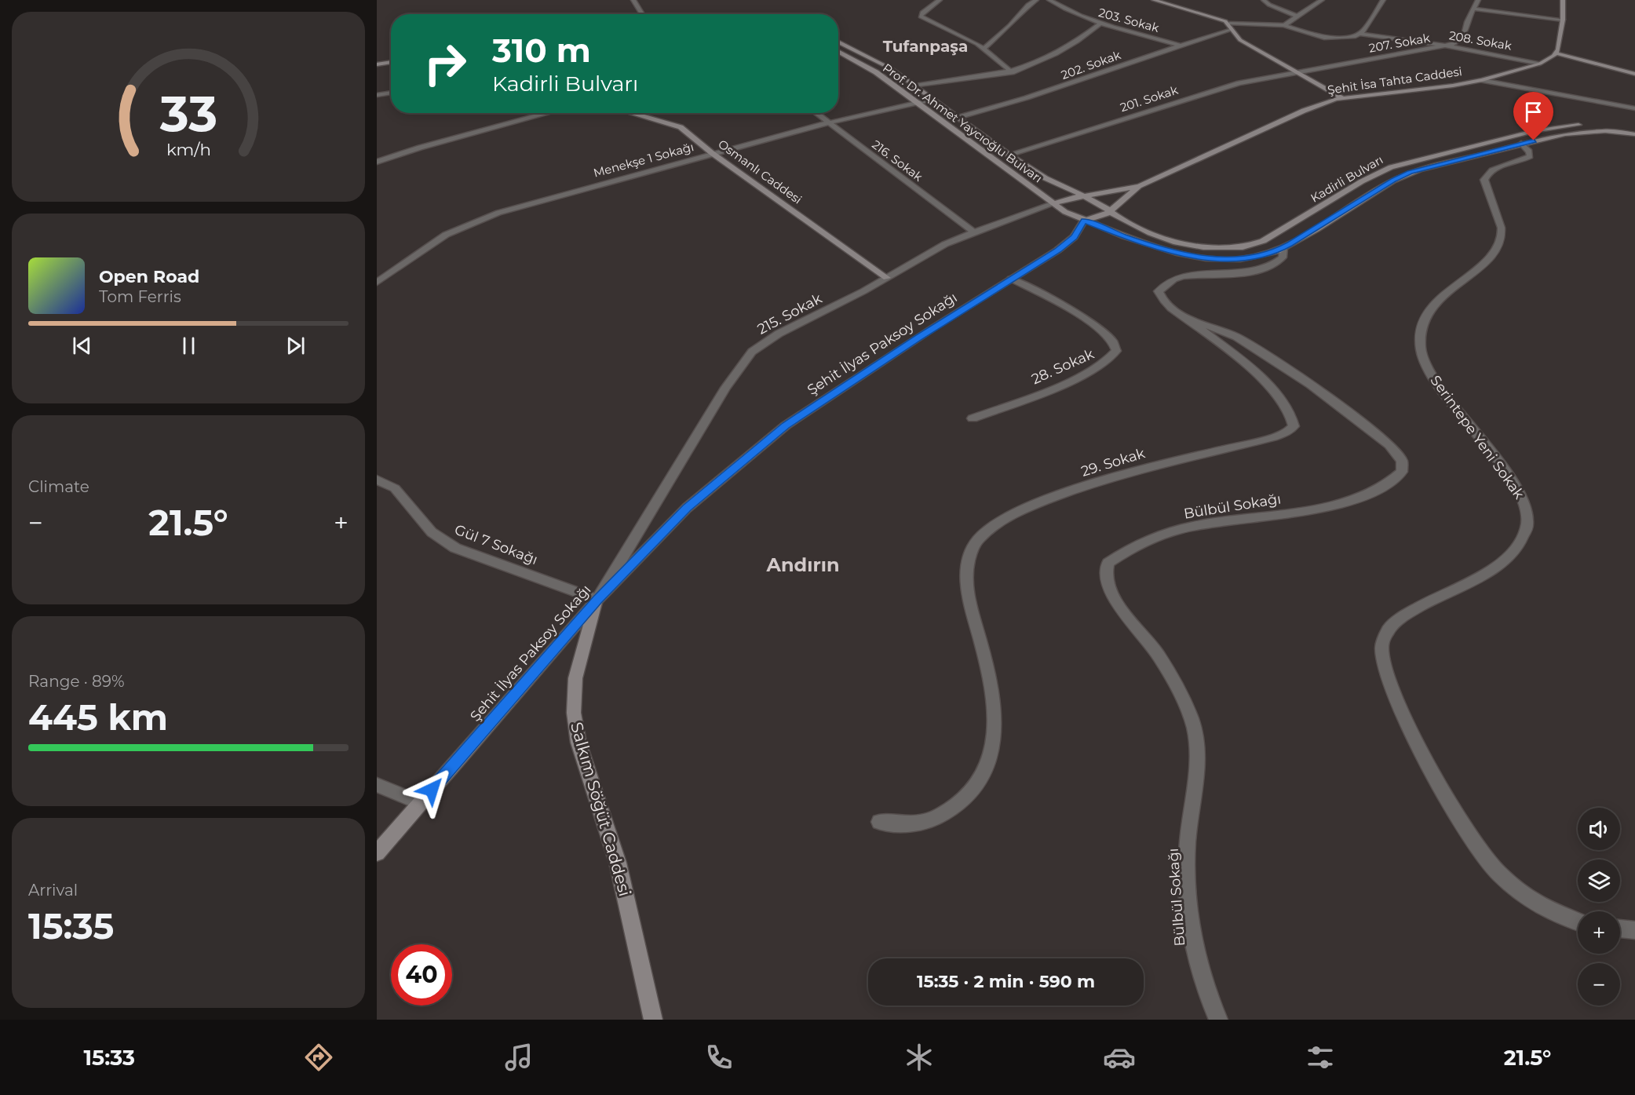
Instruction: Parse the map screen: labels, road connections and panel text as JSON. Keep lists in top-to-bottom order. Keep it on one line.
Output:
{"streets":{"street":["203. Sokak","208. Sokak","207. Sokak","202. Sokak","Şehit İsa Tahta Caddesi","201. Sokak","Prof. Dr. Ahmet Yaycıoğlu Bulvarı","Menekşe 1 Sokağı","216. Sokak","Osmanlı Caddesi","Kadirli Bulvarı","215. Sokak","Şehit İlyas Paksoy Sokağı","28. Sokak","Serintepe Yeni Sokak","29. Sokak","Bülbül Sokağı","Gül 7 Sokağı","Salkım Söğüt Caddesi"]},"crossings":[["203. Sokak","202. Sokak"],["208. Sokak","207. Sokak"],["208. Sokak","Şehit İsa Tahta Caddesi"],["207. Sokak","201. Sokak"],["202. Sokak","Prof. Dr. Ahmet Yaycıoğlu Bulvarı"],["Şehit İsa Tahta Caddesi","Prof. Dr. Ahmet Yaycıoğlu Bulvarı"],["Şehit İsa Tahta Caddesi","Kadirli Bulvarı"],["201. Sokak","Prof. Dr. Ahmet Yaycıoğlu Bulvarı"],["Prof. Dr. Ahmet Yaycıoğlu Bulvarı","Menekşe 1 Sokağı"],["Prof. Dr. Ahmet Yaycıoğlu Bulvarı","Kadirli Bulvarı"],["Prof. Dr. Ahmet Yaycıoğlu Bulvarı","215. Sokak"],["Menekşe 1 Sokağı","216. Sokak"],["Menekşe 1 Sokağı","Osmanlı Caddesi"],["216. Sokak","215. Sokak"],["Osmanlı Caddesi","215. Sokak"],["Kadirli Bulvarı","215. Sokak"],["Kadirli Bulvarı","Şehit İlyas Paksoy Sokağı"],["Kadirli Bulvarı","Serintepe Yeni Sokak"],["Kadirli Bulvarı","29. Sokak"],["215. Sokak","Şehit İlyas Paksoy Sokağı"],["215. Sokak","Gül 7 Sokağı"],["215. Sokak","Salkım Söğüt Caddesi"],["Şehit İlyas Paksoy Sokağı","28. Sokak"],["Şehit İlyas Paksoy Sokağı","Gül 7 Sokağı"],["Şehit İlyas Paksoy Sokağı","Salkım Söğüt Caddesi"],["29. Sokak","Bülbül Sokağı"],["Gül 7 Sokağı","Salkım Söğüt Caddesi"]],"districts":["Tufanpaşa","Andırın"],"page":{"turn":["310 m","Kadirli Bulvarı"],"song":["Open Road","Tom Ferris"],"tile":["Climate",["Range · 89%","445 km"],["Arrival","15:35"]],"heat":["−","21.5°","+"],"map_buttons":["+","−"],"limit":"40","trip":"15:35 · 2 min · 590 m","tabs":["15:33","21.5°"],"gauge":["33","km/h"]}}
